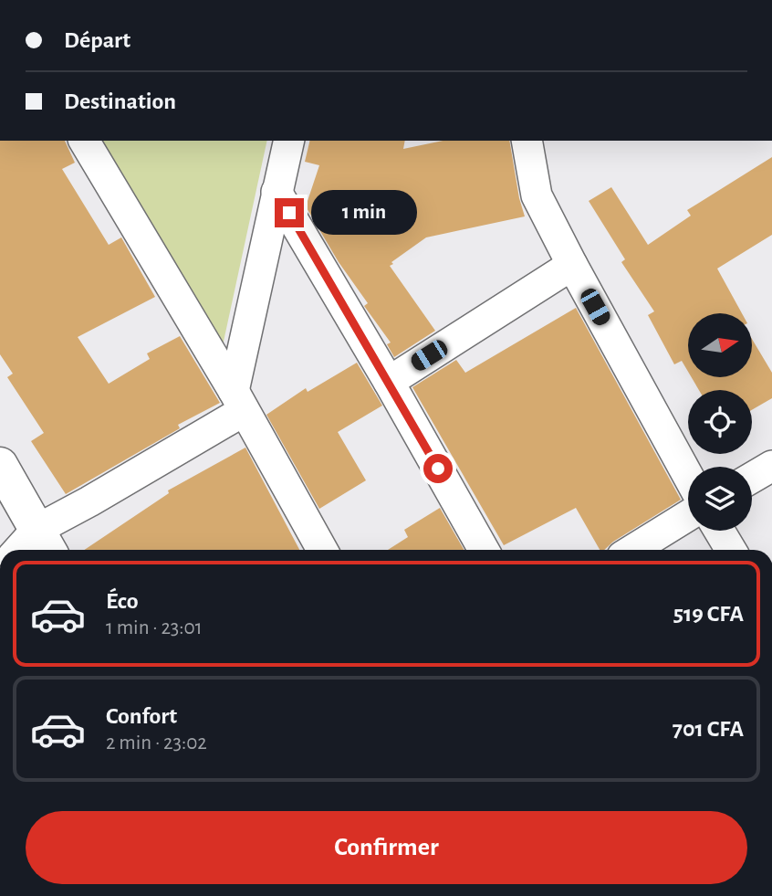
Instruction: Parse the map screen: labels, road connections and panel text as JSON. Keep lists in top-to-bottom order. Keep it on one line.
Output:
{"north":"right","page":{"banner":["Départ","Destination"],"bubble":"1 min","list":[{"name":"Éco","note":"1 min · 23:01","value":"519 CFA"},{"name":"Confort","note":"2 min · 23:02","value":"701 CFA"}],"buttons":"Confirmer"}}
